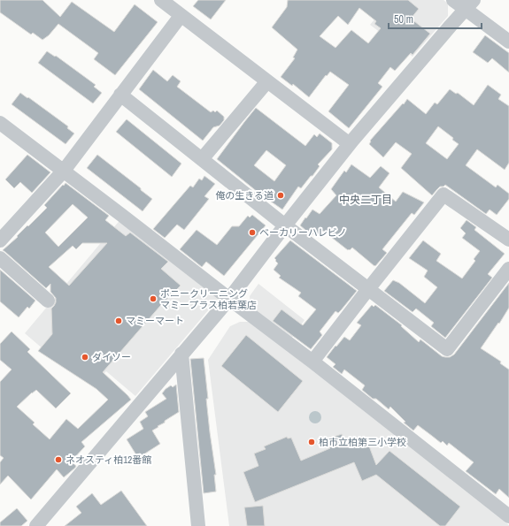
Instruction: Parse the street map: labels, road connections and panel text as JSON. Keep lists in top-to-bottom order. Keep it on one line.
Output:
{"districts":["中央二丁目"],"places":["俺の生きる道","ベーカリーハレビノ","ポニークリーニング マミープラス柏若葉店","マミーマート","ダイソー","柏市立柏第三小学校","ネオスティ柏12番館"],"scale_bar":"50 m"}
